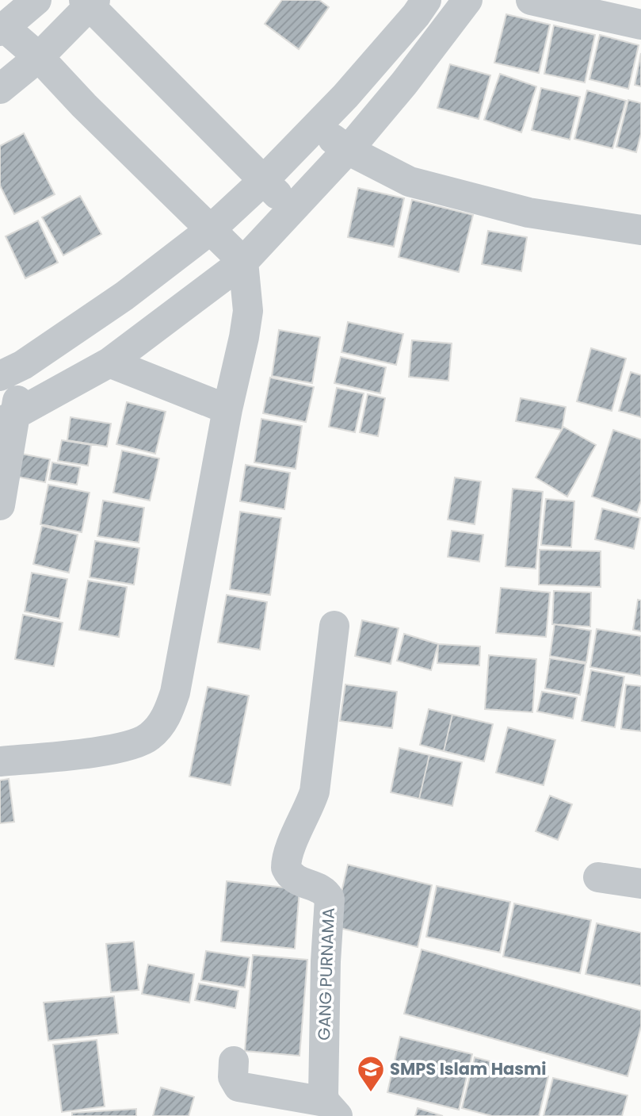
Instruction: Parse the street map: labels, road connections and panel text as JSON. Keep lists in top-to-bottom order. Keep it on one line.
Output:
{"streets":{"street":["GANG PURNAMA"]},"places":{"school or university":["SMPS Islam Hasmi"]}}
